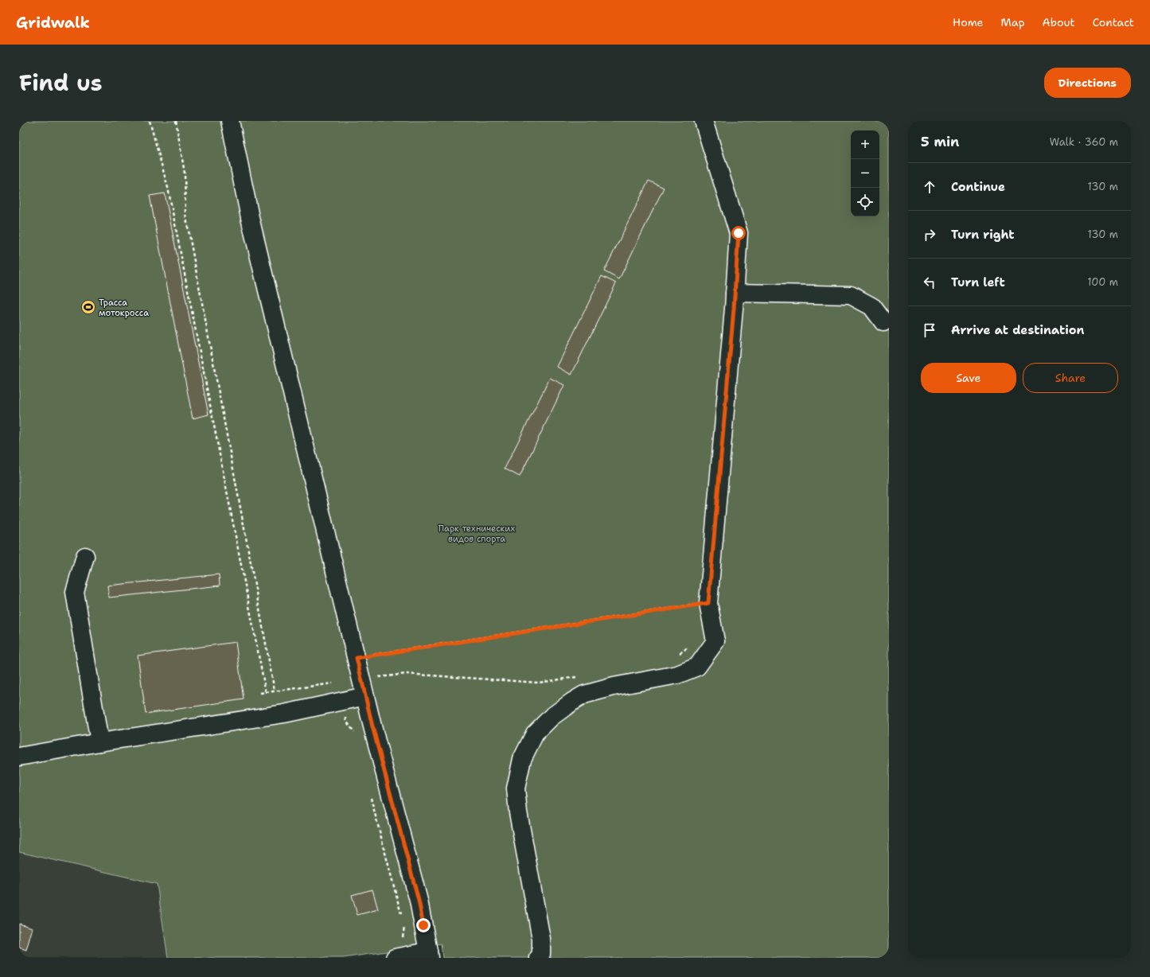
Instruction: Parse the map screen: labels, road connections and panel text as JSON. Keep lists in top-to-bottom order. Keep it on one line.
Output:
{"parks":["Парк технических видов спорта"],"places":{"sports":["Трасса мотокросса"]},"page":{"header":"Gridwalk","nav":["Home","Map","About","Contact"],"title":"Find us","buttons":["Directions",["Save","Share"]],"heading":["5 min","Walk · 360 m"],"map_buttons":["+","−"],"list":[["Continue","130 m"],["Turn right","130 m"],["Turn left","100 m"],"Arrive at destination"]}}
